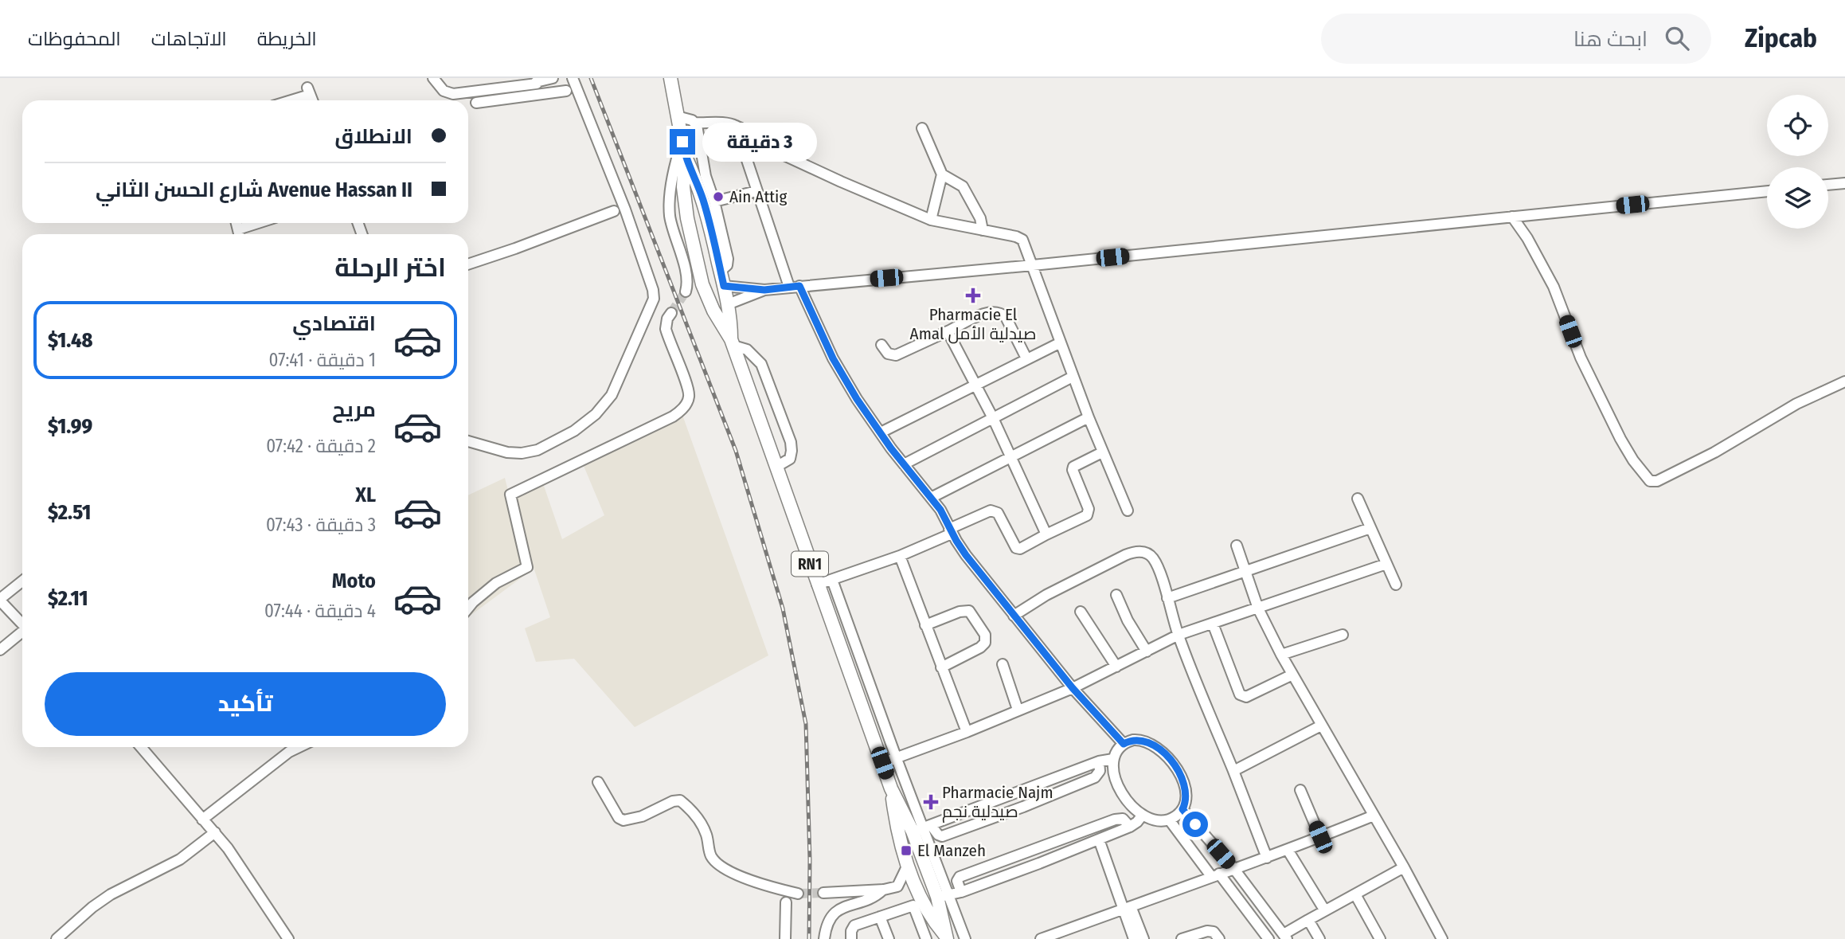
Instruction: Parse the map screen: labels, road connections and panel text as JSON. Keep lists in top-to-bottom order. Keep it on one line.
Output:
{"streets":{"main road":["RN1"]},"places":{"other":["Ain Attig"],"health":["Pharmacie El Amal صيدلية الأمل","Pharmacie Najm صيدلية نجم"],"transit":["El Manzeh"]},"page":{"header":"Zipcab","search":"ابحث هنا","nav":["الخريطة","الاتجاهات","المحفوظات"],"banner":["الانطلاق","Avenue Hassan II شارع الحسن الثاني"],"bubble":"3 دقيقة","heading":"اختر الرحلة","list":[{"name":"اقتصادي","note":"1 دقيقة · 07:41","value":"$1.48"},{"name":"مريح","note":"2 دقيقة · 07:42","value":"$1.99"},{"name":"XL","note":"3 دقيقة · 07:43","value":"$2.51"},{"name":"Moto","note":"4 دقيقة · 07:44","value":"$2.11"}],"buttons":"تأكيد"}}
